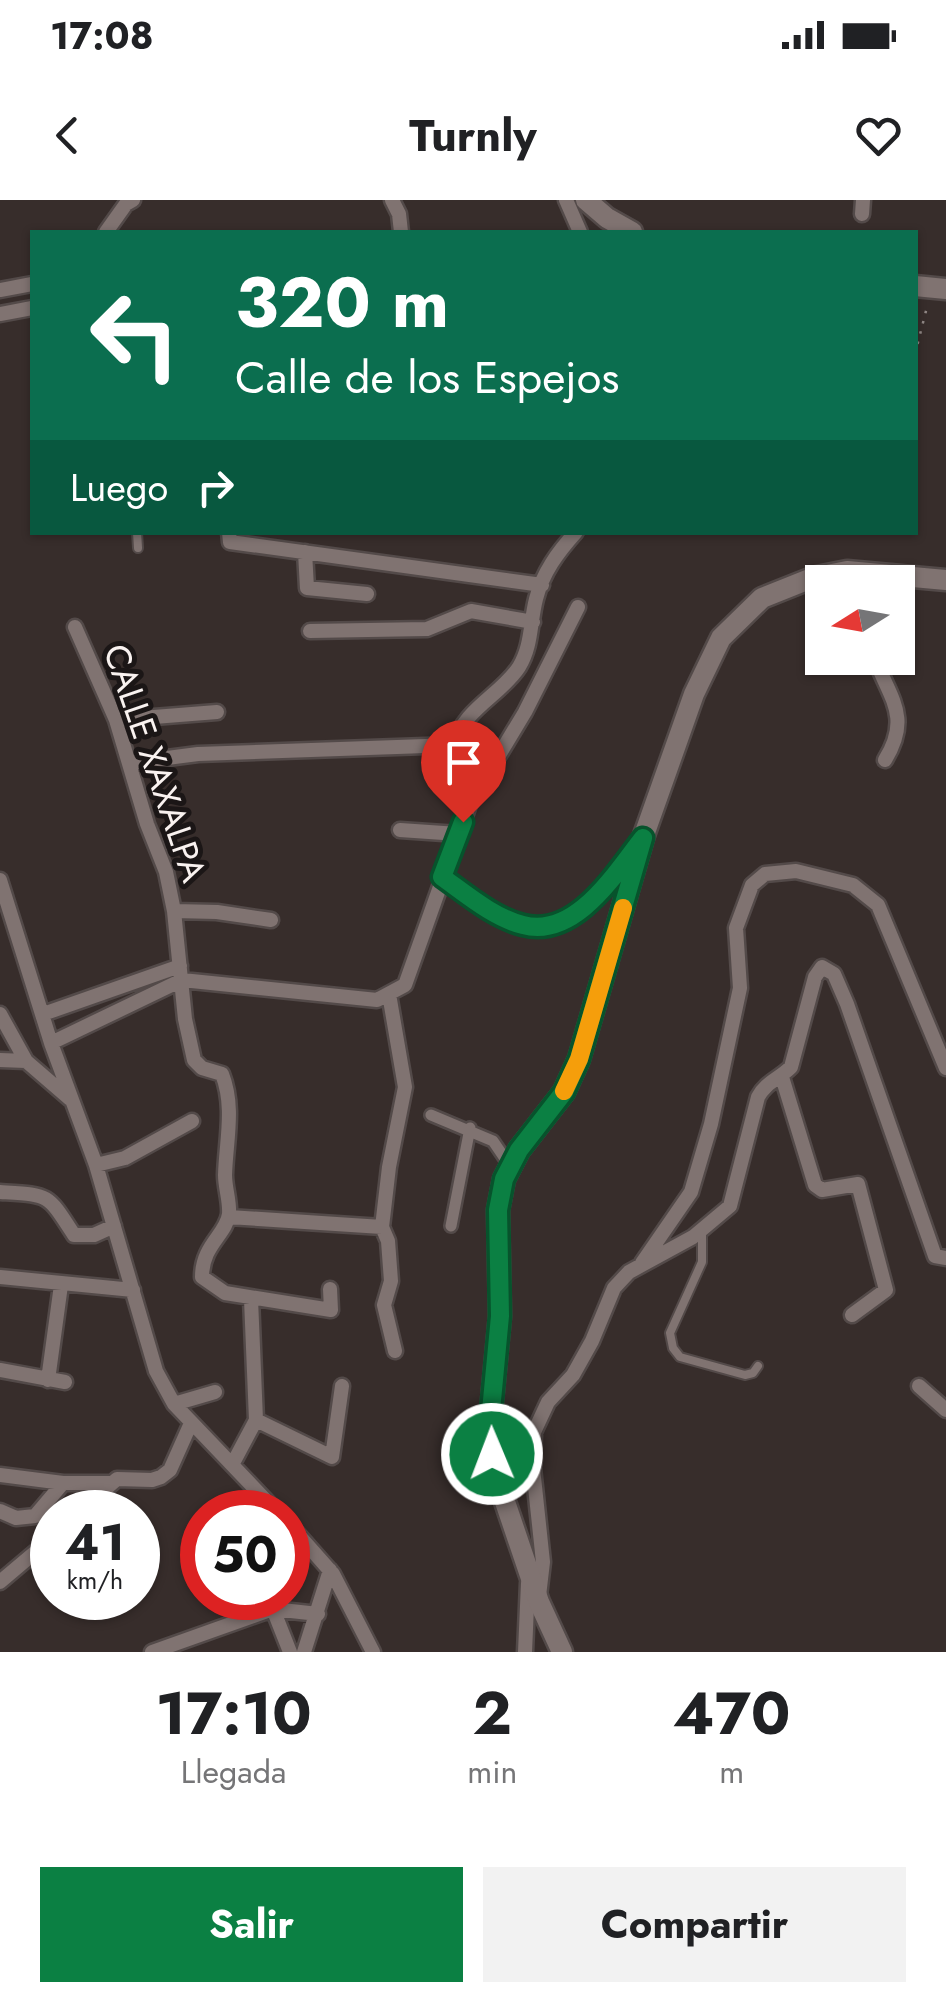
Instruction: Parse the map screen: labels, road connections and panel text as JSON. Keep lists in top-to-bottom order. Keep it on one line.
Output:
{"streets":{"street":["CALLE XAXALPA"]},"north":"left","page":{"status":"17:08","header":"Turnly","turn":["320 m","Calle de los Espejos"],"then":"Luego","speed":"41 km/h","limit":"50","eta":["17:10","Llegada","2","min","470","m"],"buttons":["Salir","Compartir"]}}
